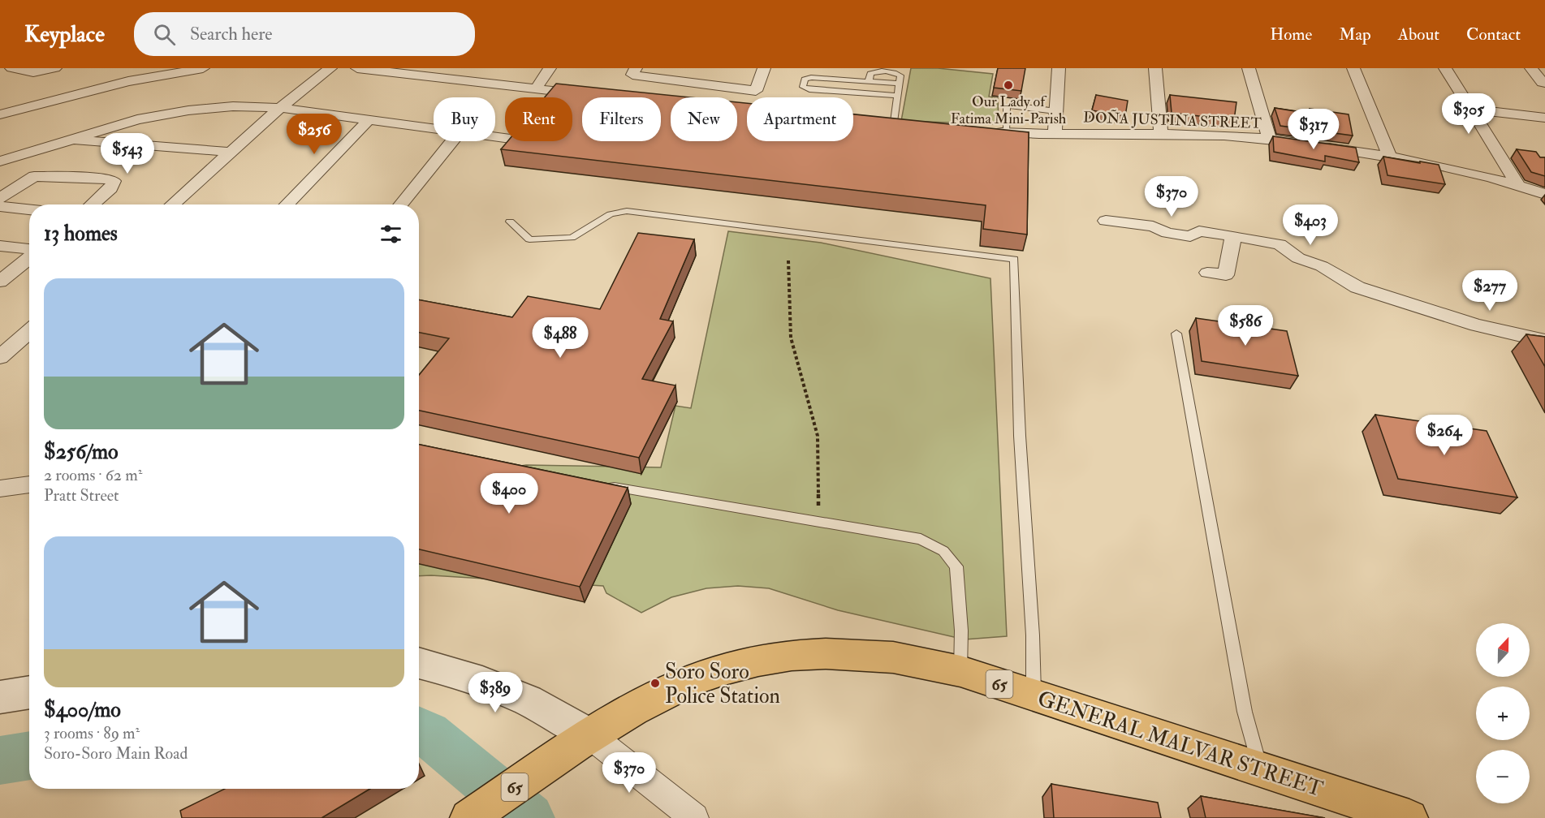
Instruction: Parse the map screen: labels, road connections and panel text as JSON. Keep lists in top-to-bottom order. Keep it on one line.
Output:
{"streets":{"highway":["65","GENERAL MALVAR STREET"],"street":["DOÑA JUSTINA STREET"]},"crossings":[["65","GENERAL MALVAR STREET"]],"places":["Our Lady of Fatima Mini-Parish","Soro Soro Police Station"],"north":"top","page":{"header":"Keyplace","search":"Search here","nav":["Home","Map","About","Contact"],"price":["$305","$317","$256","$543","$370","$403","$277","$586","$488","$264","$400","$389","$370"],"chip":["Buy","Rent","Filters","New","Apartment"],"heading":"13 homes","list":[{"name":"$256/mo","note":"2 rooms · 62 m² · Pratt Street"},{"name":"$400/mo","note":"3 rooms · 89 m² · Soro-Soro Main Road"}],"map_buttons":["+","−"]}}
